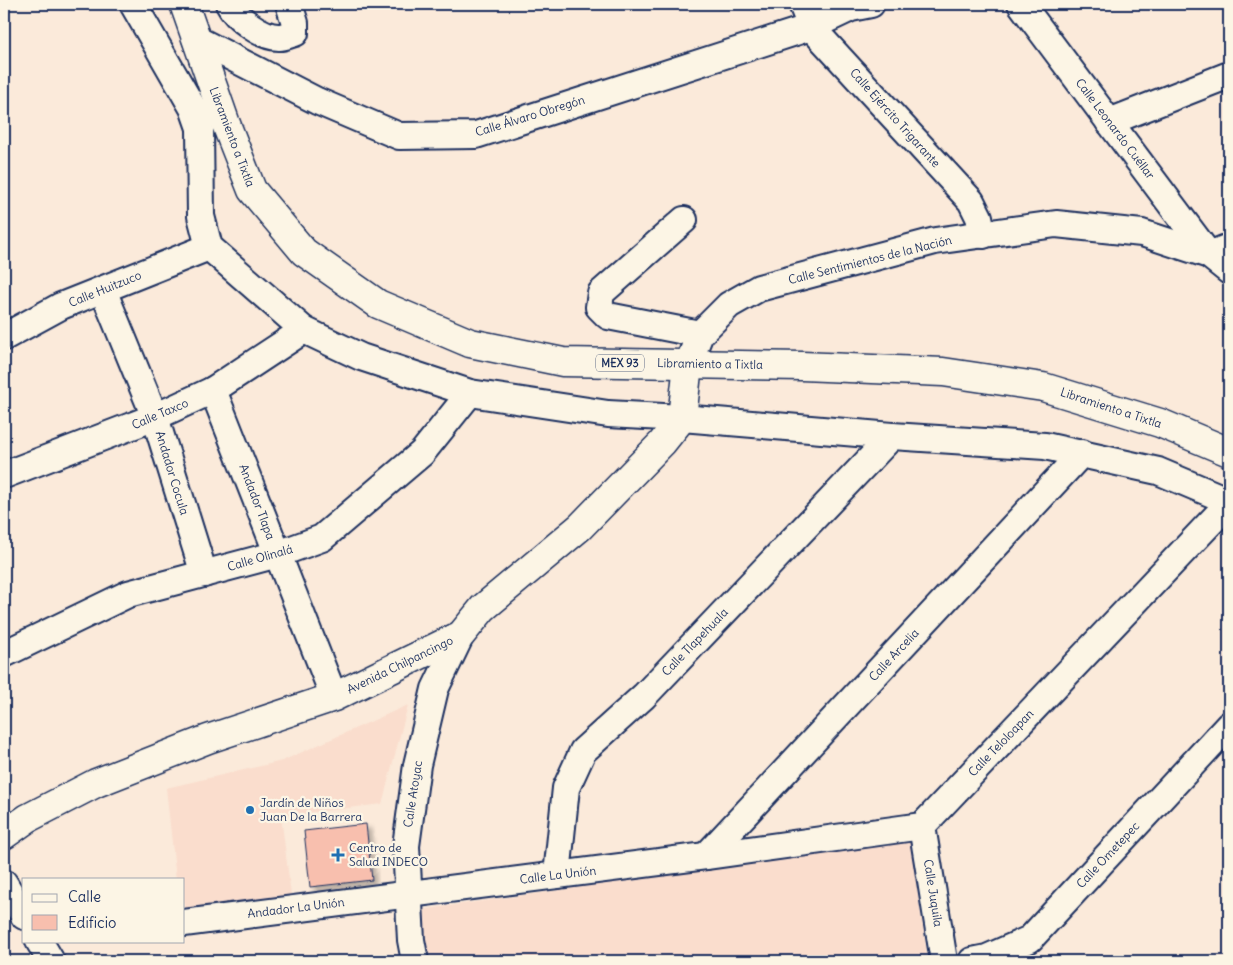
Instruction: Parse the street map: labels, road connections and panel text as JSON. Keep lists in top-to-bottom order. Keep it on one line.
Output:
{"streets":{"main road":["Libramiento a Tixtla","MEX 93","Avenida Chilpancingo"],"street":["Calle Álvaro Obregón","Calle Ejército Trigarante","Calle Leonardo Cuéllar","Calle Sentimientos de la Nación","Calle Huitzuco","Calle Taxco","Andador Cocula","Andador Tlapa","Calle Olinalá","Calle Tlapehuala","Calle Arcelia","Calle Teloloapan","Calle Atoyac","Calle Ometepec","Calle La Unión","Calle Juquila","Andador La Unión"]},"crossings":[["Calle Álvaro Obregón","Calle Ejército Trigarante"],["Calle Álvaro Obregón","Libramiento a Tixtla"],["Calle Ejército Trigarante","Calle Sentimientos de la Nación"],["Calle Leonardo Cuéllar","Calle Sentimientos de la Nación"],["Libramiento a Tixtla","Calle Sentimientos de la Nación"],["Calle Huitzuco","Andador Cocula"],["Calle Taxco","Andador Cocula"],["Calle Taxco","Andador Tlapa"],["Andador Cocula","Calle Olinalá"],["Andador Tlapa","Calle Olinalá"],["Andador Tlapa","Avenida Chilpancingo"],["Calle Tlapehuala","Calle La Unión"],["Calle Arcelia","Calle La Unión"],["Avenida Chilpancingo","Calle Atoyac"],["Calle Teloloapan","Calle Juquila"],["Calle Atoyac","Calle La Unión"],["Calle Atoyac","Andador La Unión"],["Calle La Unión","Andador La Unión"]],"places":{"other":["Jardín de Niños Juan De la Barrera"],"health":["Centro de Salud INDECO"]},"legend":["Calle","Edificio"]}
